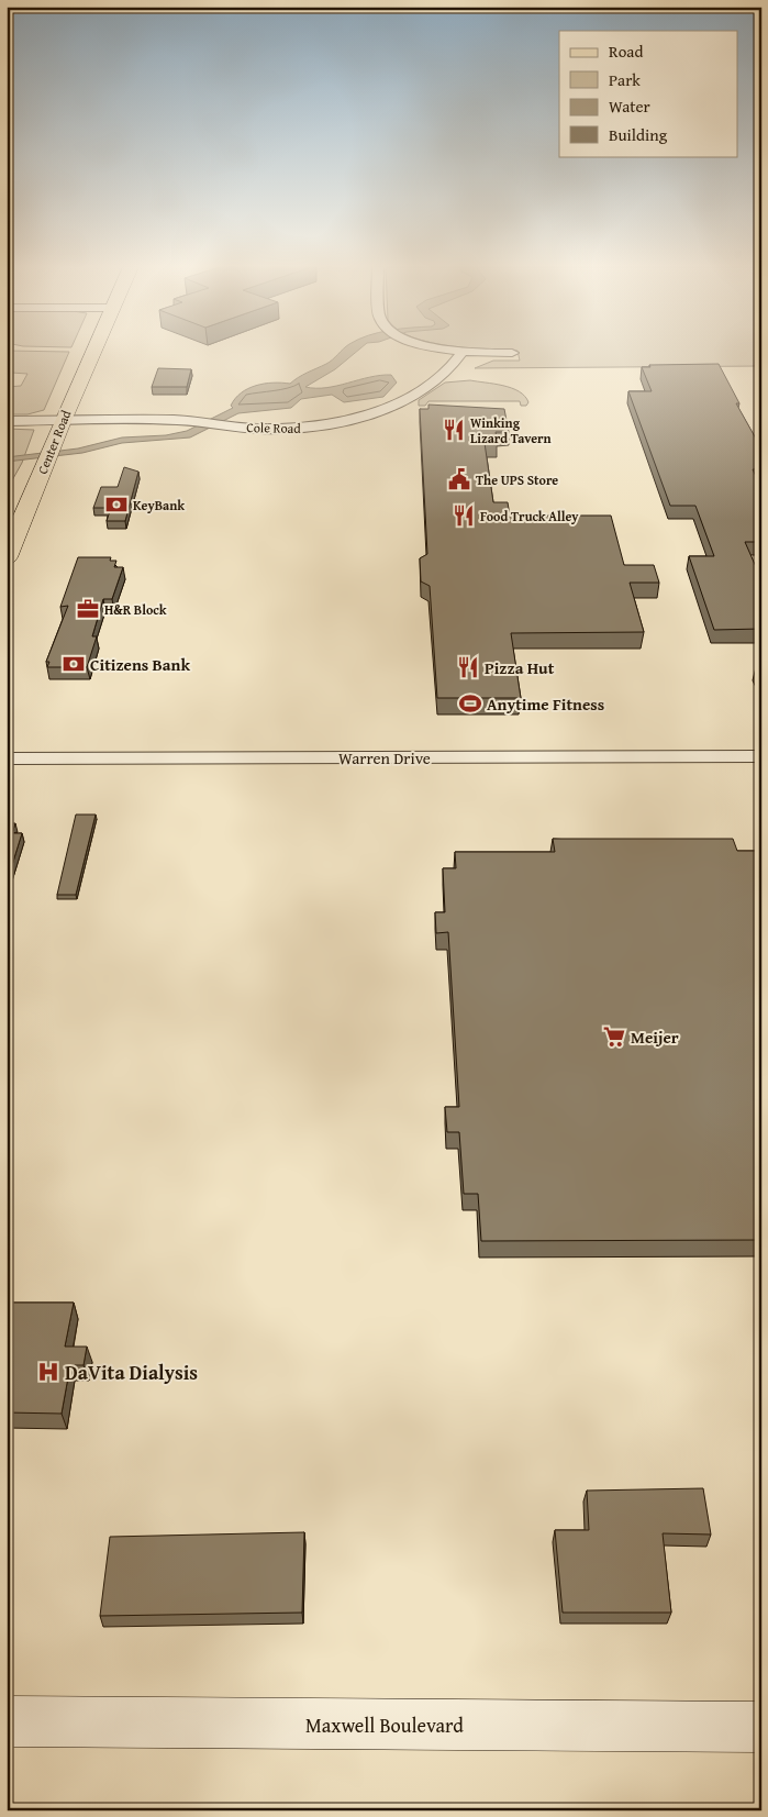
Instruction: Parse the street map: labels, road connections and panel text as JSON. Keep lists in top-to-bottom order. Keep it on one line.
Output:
{"streets":{"main road":["Center Road"],"street":["Cole Road","Warren Drive","Maxwell Boulevard"]},"crossings":[["Cole Road","Center Road"]],"places":{"restaurant":["Winking Lizard Tavern","Food Truck Alley","Pizza Hut"],"public building":["The UPS Store"],"bank":["KeyBank","Citizens Bank"],"office":["H&R Block"],"sports":["Anytime Fitness"],"supermarket":["Meijer"],"hospital":["DaVita Dialysis"]},"legend":["Road","Park","Water","Building"]}
